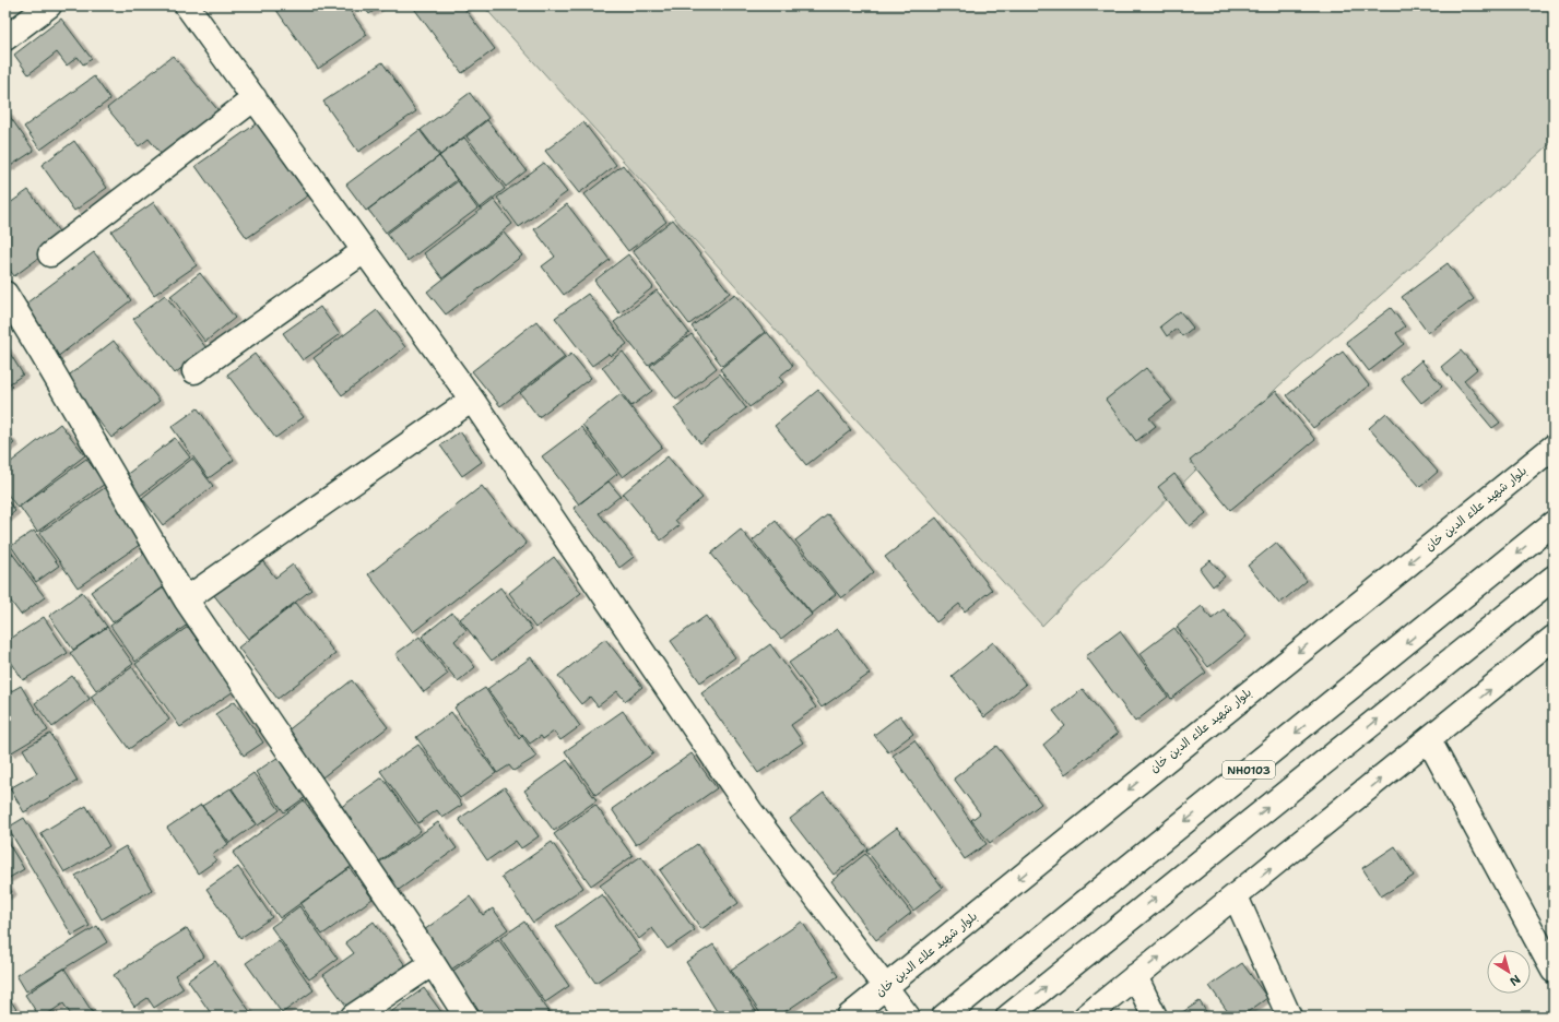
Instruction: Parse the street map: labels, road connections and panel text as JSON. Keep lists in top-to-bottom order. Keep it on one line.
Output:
{"streets":{"main road":["بلوار شهید علاء الدین خان","NH0103"]},"north":"bottom right"}
